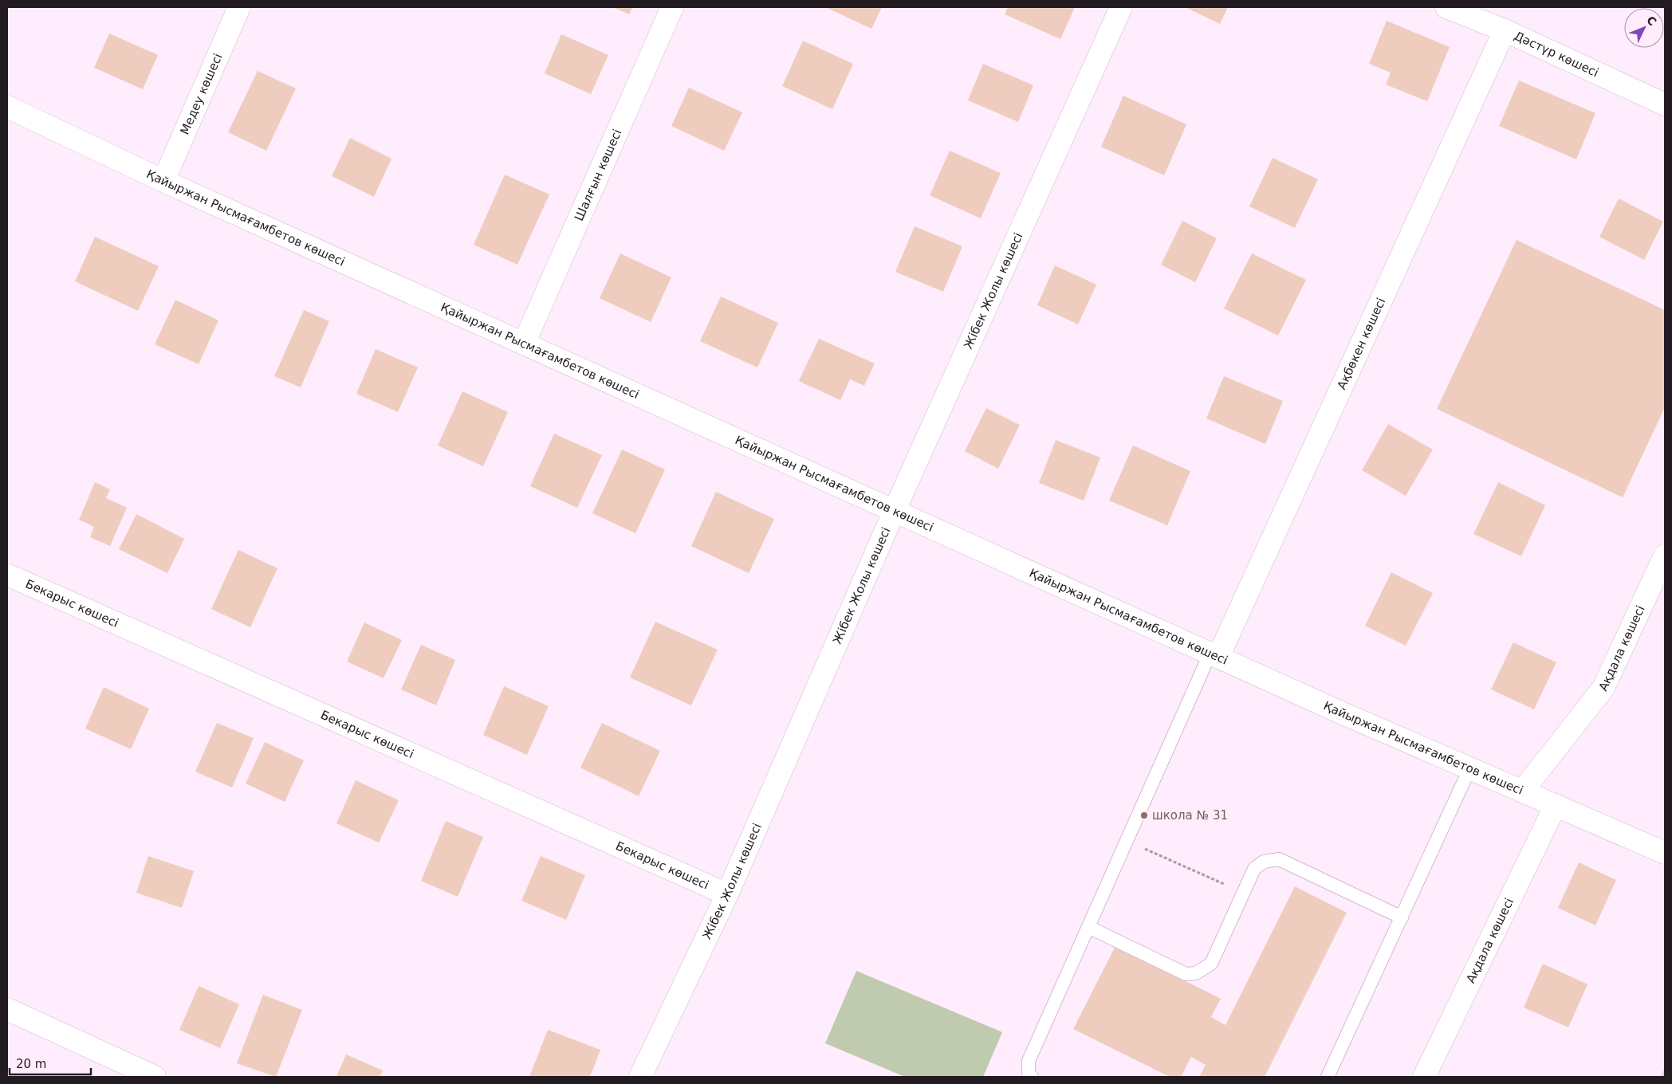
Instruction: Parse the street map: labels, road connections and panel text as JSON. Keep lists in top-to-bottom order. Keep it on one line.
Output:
{"streets":{"street":["Дәстүр көшесі","Медеу көшесі","Шалғын көшесі","Қайыржан Рысмағамбетов көшесі","Жібек Жолы көшесі","Ақбөкен көшесі","Бекарыс көшесі","Ақдала көшесі"]},"crossings":[["Дәстүр көшесі","Ақбөкен көшесі"],["Медеу көшесі","Қайыржан Рысмағамбетов көшесі"],["Шалғын көшесі","Қайыржан Рысмағамбетов көшесі"],["Қайыржан Рысмағамбетов көшесі","Жібек Жолы көшесі"],["Қайыржан Рысмағамбетов көшесі","Ақбөкен көшесі"],["Қайыржан Рысмағамбетов көшесі","Ақдала көшесі"],["Жібек Жолы көшесі","Бекарыс көшесі"]],"places":["школа № 31"],"scale_bar":"20 m","north":"top right"}
